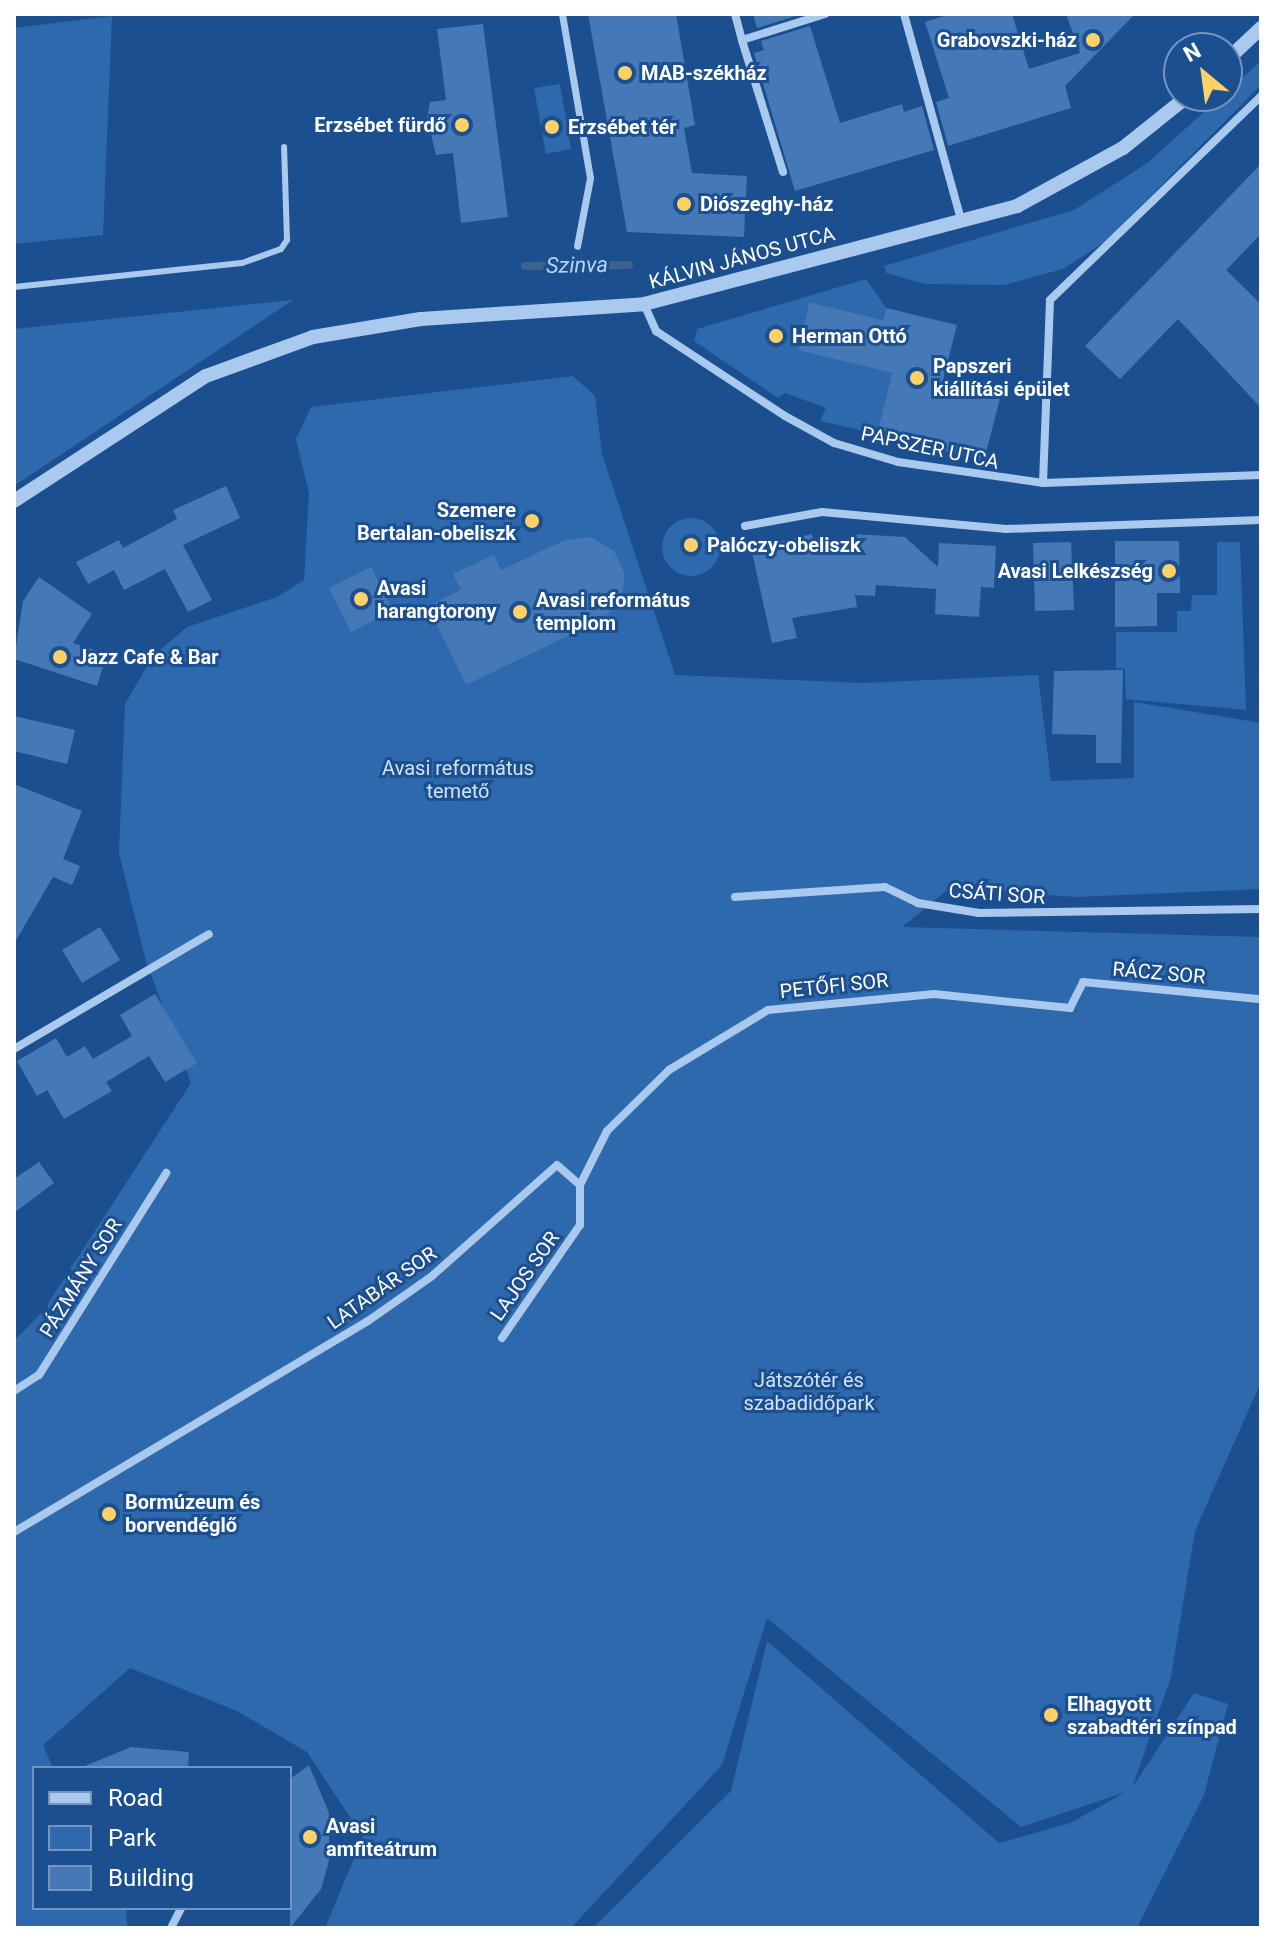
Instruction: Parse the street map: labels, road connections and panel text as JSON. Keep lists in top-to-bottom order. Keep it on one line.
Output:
{"streets":{"street":["KÁLVIN JÁNOS UTCA","PAPSZER UTCA","CSÁTI SOR","RÁCZ SOR","PETŐFI SOR","LAJOS SOR","PÁZMÁNY SOR","LATABÁR SOR"]},"crossings":[["KÁLVIN JÁNOS UTCA","PAPSZER UTCA"],["RÁCZ SOR","PETŐFI SOR"],["PETŐFI SOR","LAJOS SOR"],["PETŐFI SOR","LATABÁR SOR"],["LAJOS SOR","LATABÁR SOR"]],"water":["Szinva"],"parks":["Avasi református temető","Játszótér és szabadidőpark"],"places":["Grabovszki-ház","MAB-székház","Erzsébet fürdő","Erzsébet tér","Diószeghy-ház","Herman Ottó","Papszeri kiállítási épület","Szemere Bertalan-obeliszk","Palóczy-obeliszk","Avasi Lelkészség","Avasi harangtorony","Avasi református templom","Jazz Cafe & Bar","Bormúzeum és borvendéglő","Elhagyott szabadtéri színpad","Avasi amfiteátrum"],"legend":["Road","Park","Building"],"north":"top left"}
